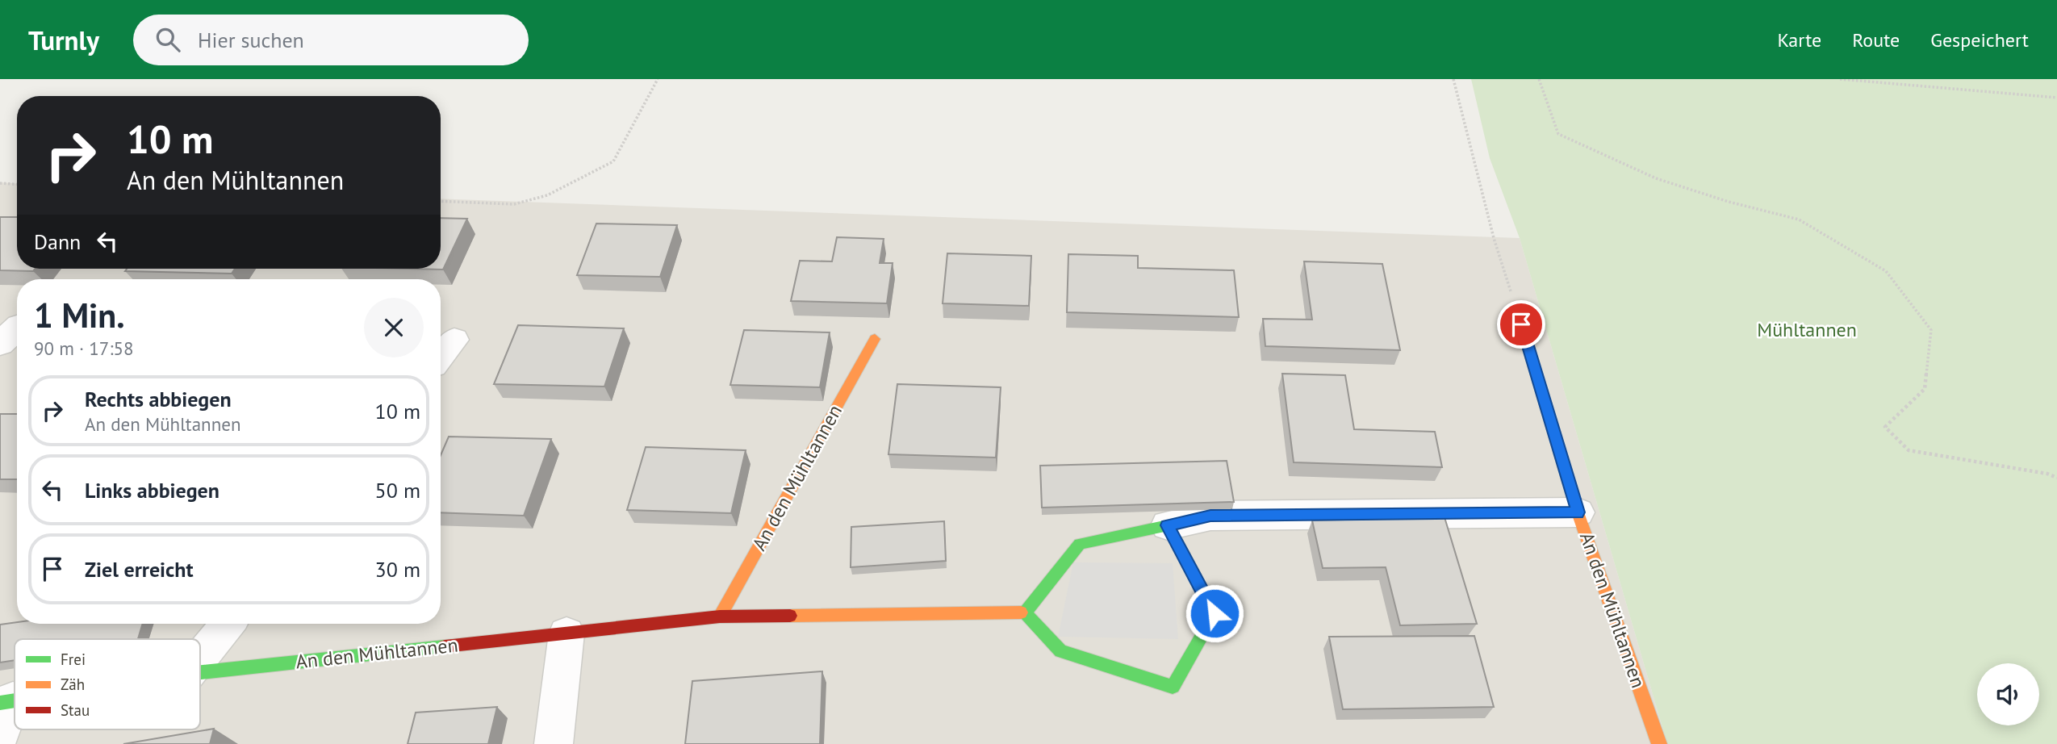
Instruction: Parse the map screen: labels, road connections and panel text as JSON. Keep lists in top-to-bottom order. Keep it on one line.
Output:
{"streets":{"street":["An den Mühltannen"]},"parks":["Mühltannen"],"legend":["Frei","Zäh","Stau"],"page":{"header":"Turnly","search":"Hier suchen","nav":["Karte","Route","Gespeichert"],"turn":["10 m","An den Mühltannen"],"then":"Dann","heading":["1 Min.","90 m · 17:58"],"list":[{"name":"Rechts abbiegen","note":"An den Mühltannen","value":"10 m"},{"name":"Links abbiegen","value":"50 m"},{"name":"Ziel erreicht","value":"30 m"}]}}
